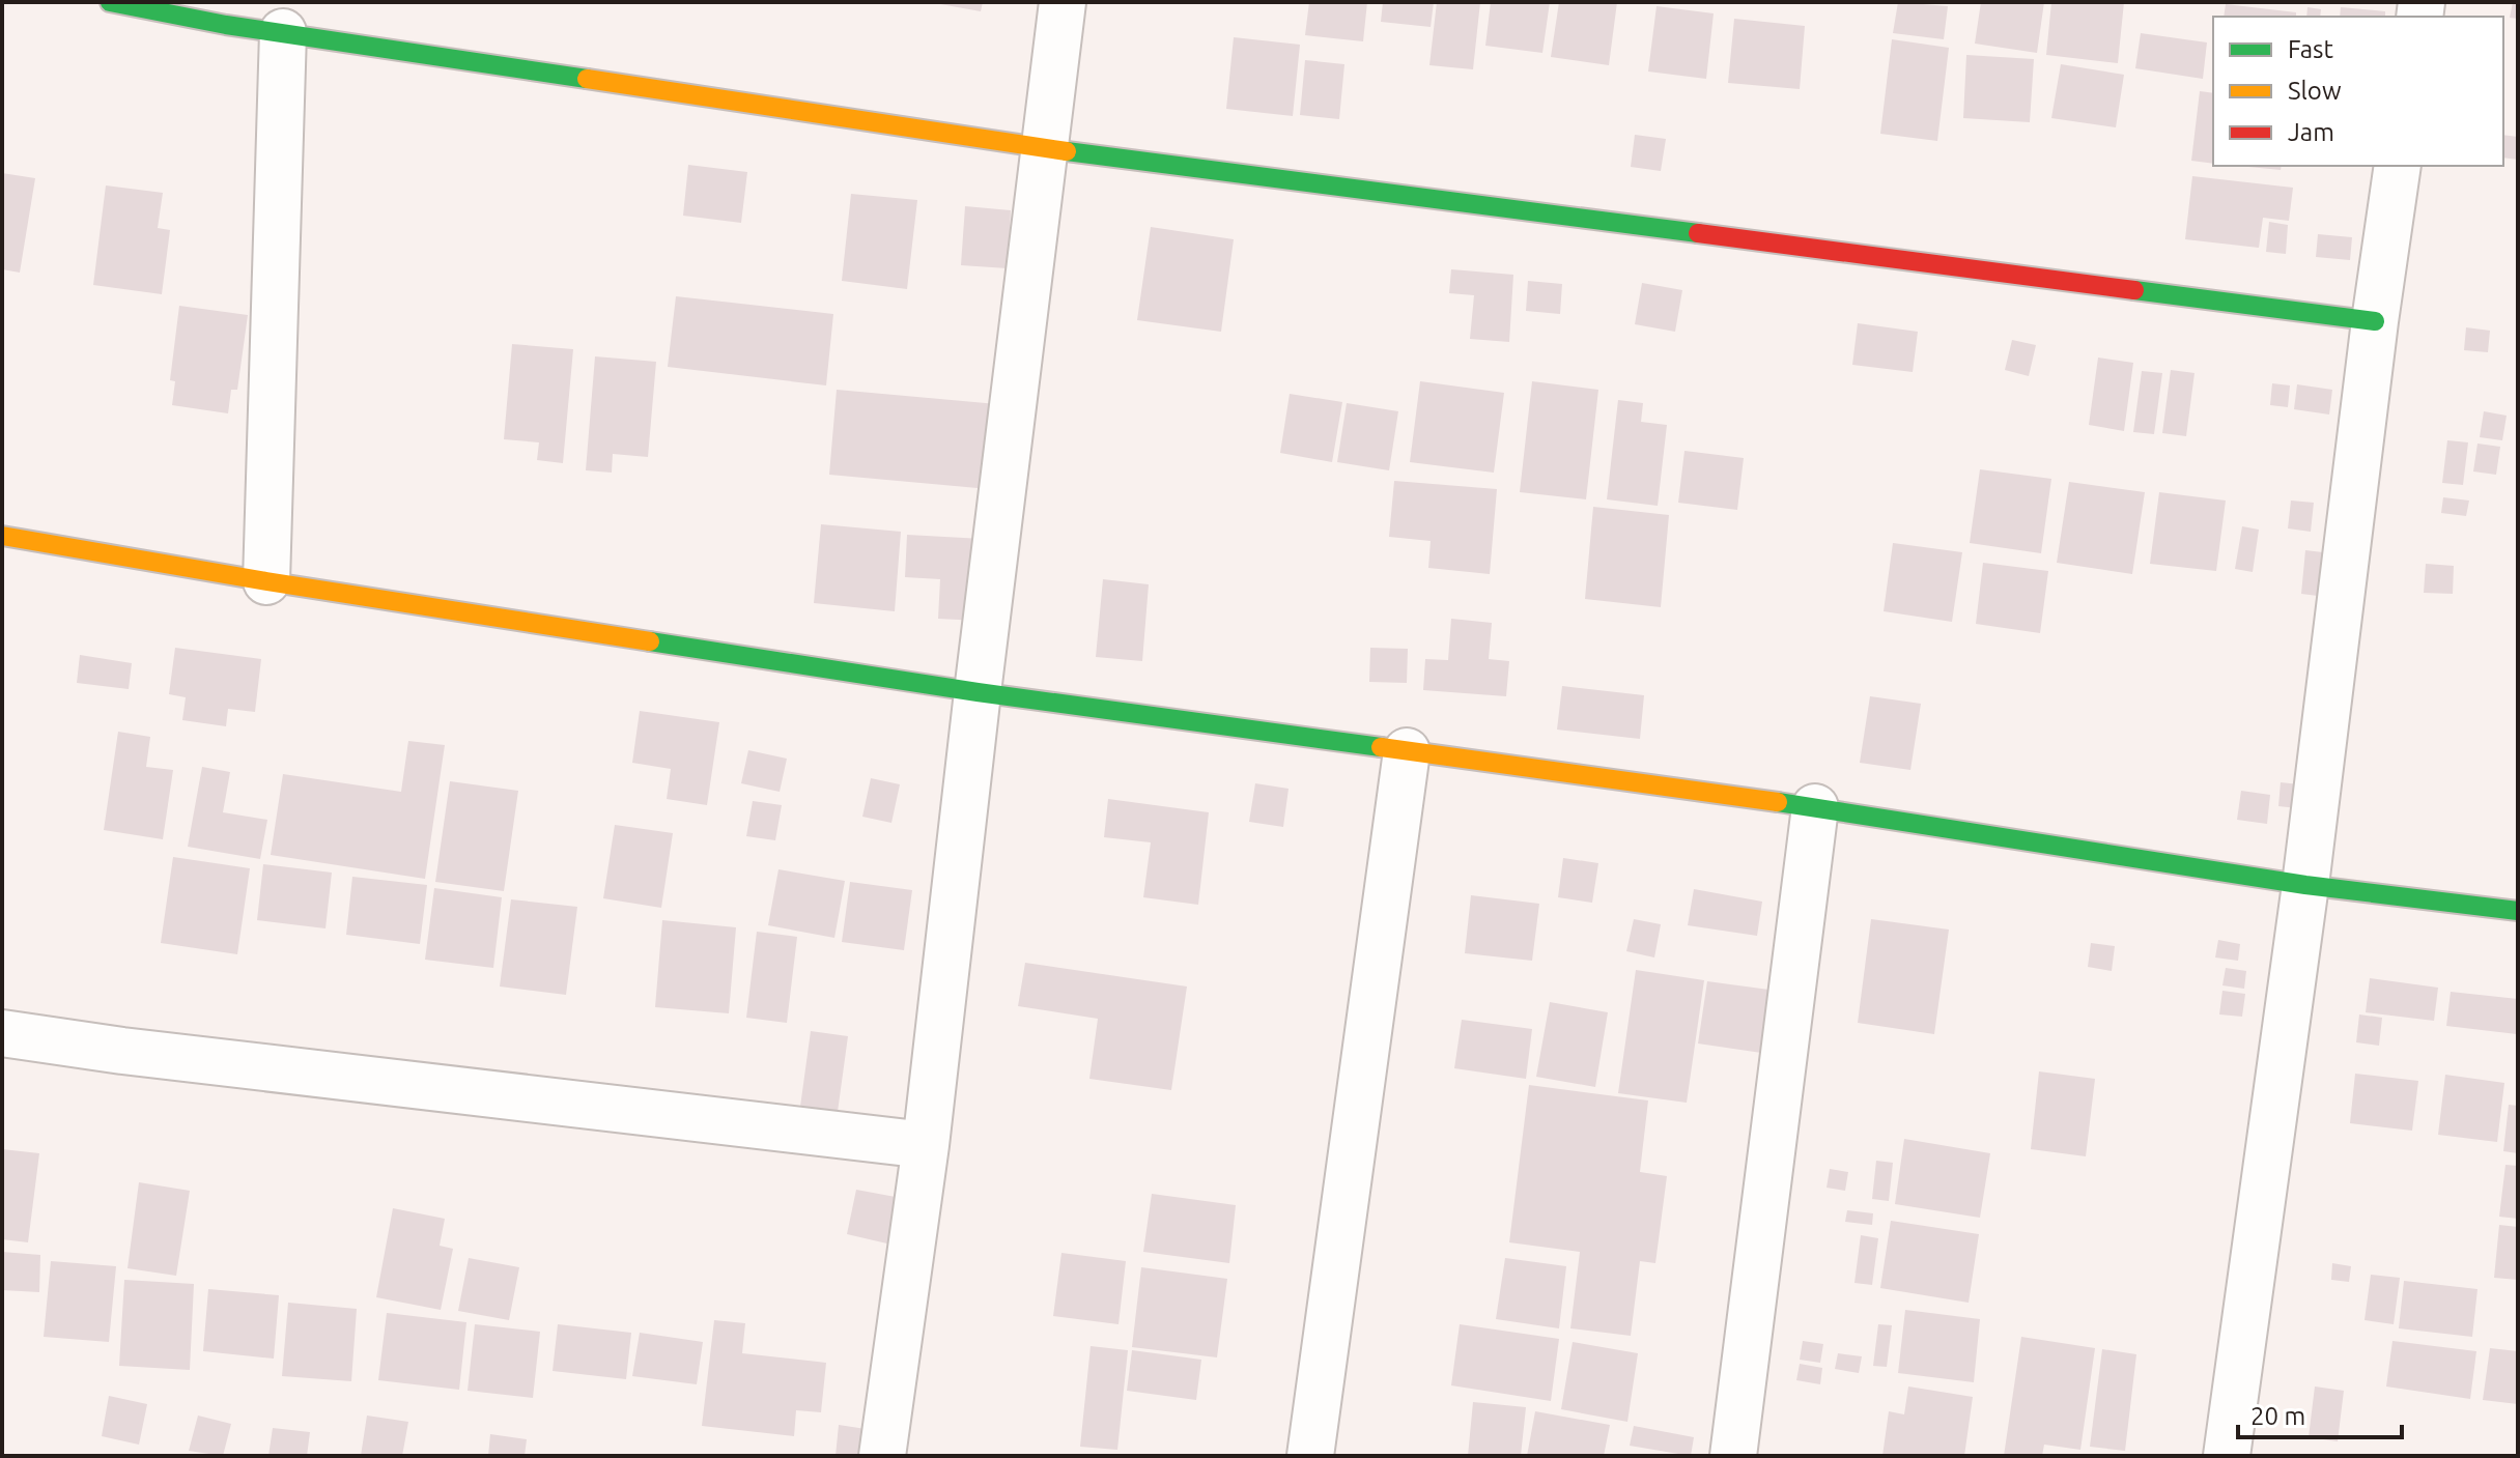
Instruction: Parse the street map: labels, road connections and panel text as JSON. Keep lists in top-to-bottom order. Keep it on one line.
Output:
{"legend":["Fast","Slow","Jam"],"scale_bar":"20 m"}
